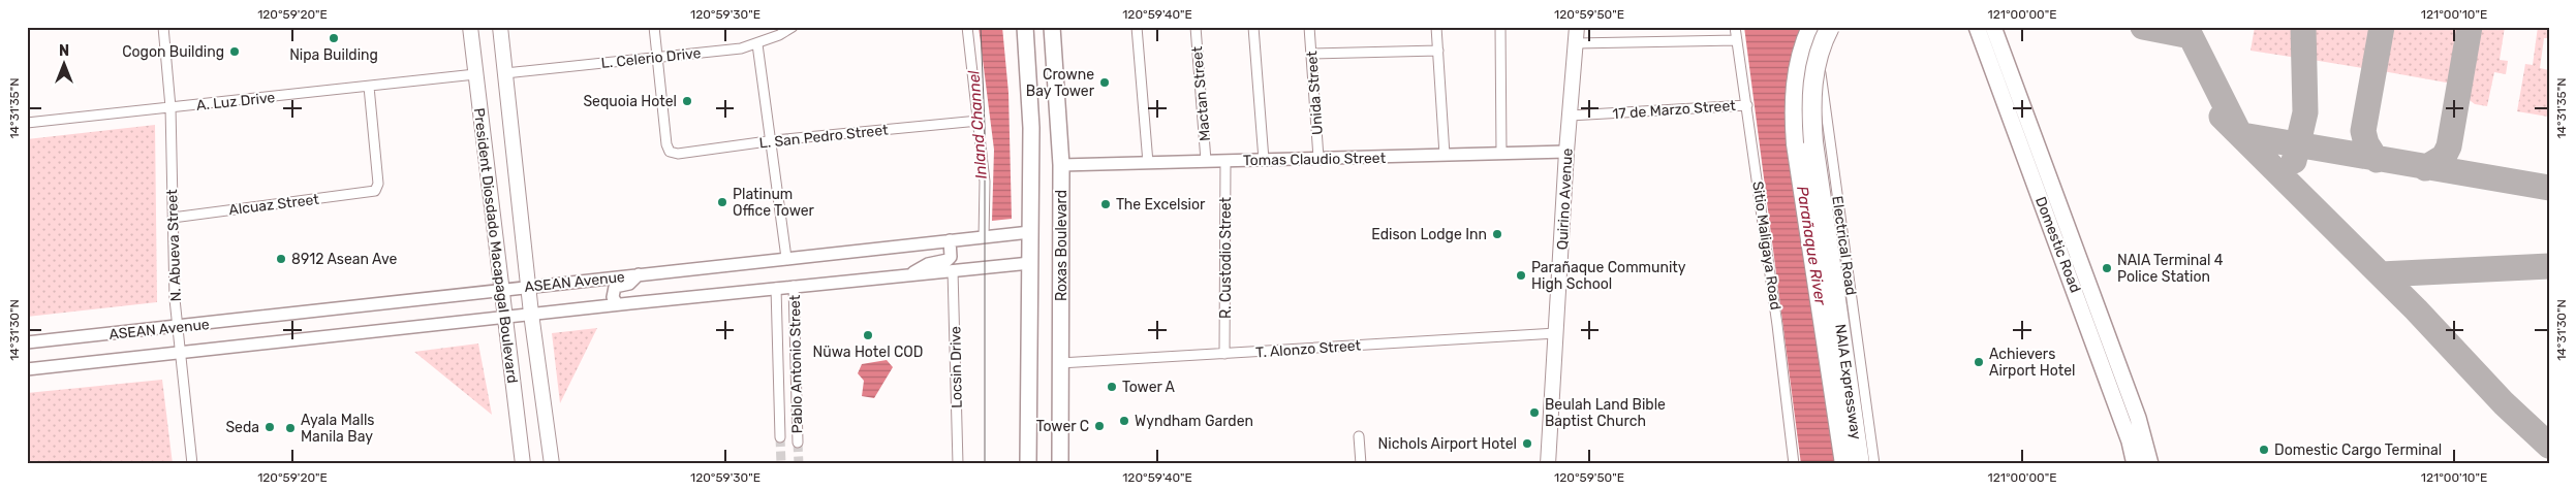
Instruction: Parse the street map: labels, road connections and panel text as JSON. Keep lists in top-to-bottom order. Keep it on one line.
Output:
{"streets":{"highway":["NAIA Expressway"],"main road":["Quirino Avenue","Domestic Road","President Diosdado Macapagal Boulevard","Roxas Boulevard"],"street":["L. Celerio Drive","Unida Street","Mactan Street","A. Luz Drive","17 de Marzo Street","L. San Pedro Street","Tomas Claudio Street","Alcuaz Street","N. Abueva Street","Sitio Maligaya Road","Electrical Road","R. Custodio Street","ASEAN Avenue","T. Alonzo Street","Pablo Antonio Street","Locsin Drive"]},"crossings":[["L. Celerio Drive","L. San Pedro Street"],["L. Celerio Drive","President Diosdado Macapagal Boulevard"],["Unida Street","Tomas Claudio Street"],["Mactan Street","Tomas Claudio Street"],["A. Luz Drive","Alcuaz Street"],["A. Luz Drive","N. Abueva Street"],["A. Luz Drive","President Diosdado Macapagal Boulevard"],["17 de Marzo Street","Quirino Avenue"],["17 de Marzo Street","Sitio Maligaya Road"],["Tomas Claudio Street","Quirino Avenue"],["Tomas Claudio Street","Roxas Boulevard"],["Tomas Claudio Street","R. Custodio Street"],["Quirino Avenue","T. Alonzo Street"],["Alcuaz Street","N. Abueva Street"],["N. Abueva Street","ASEAN Avenue"],["President Diosdado Macapagal Boulevard","ASEAN Avenue"],["Roxas Boulevard","T. Alonzo Street"],["Electrical Road","NAIA Expressway"],["R. Custodio Street","T. Alonzo Street"],["ASEAN Avenue","Pablo Antonio Street"],["ASEAN Avenue","Locsin Drive"]],"water":["Inland Channel","Parañaque River"],"places":["Nipa Building","Cogon Building","Crowne Bay Tower","Sequoia Hotel","Platinum Office Tower","The Excelsior","Edison Lodge Inn","8912 Asean Ave","NAIA Terminal 4 Police Station","Parañaque Community High School","Nüwa Hotel COD","Achievers Airport Hotel","Tower A","Beulah Land Bible Baptist Church","Wyndham Garden","Tower C","Seda","Ayala Malls Manila Bay","Nichols Airport Hotel","Domestic Cargo Terminal"],"north":"top","coordinates":["120°59'20\"E","120°59'30\"E","120°59'40\"E","120°59'50\"E","121°00'00\"E","121°00'10\"E","14°31'35\"N","14°31'30\"N"]}
